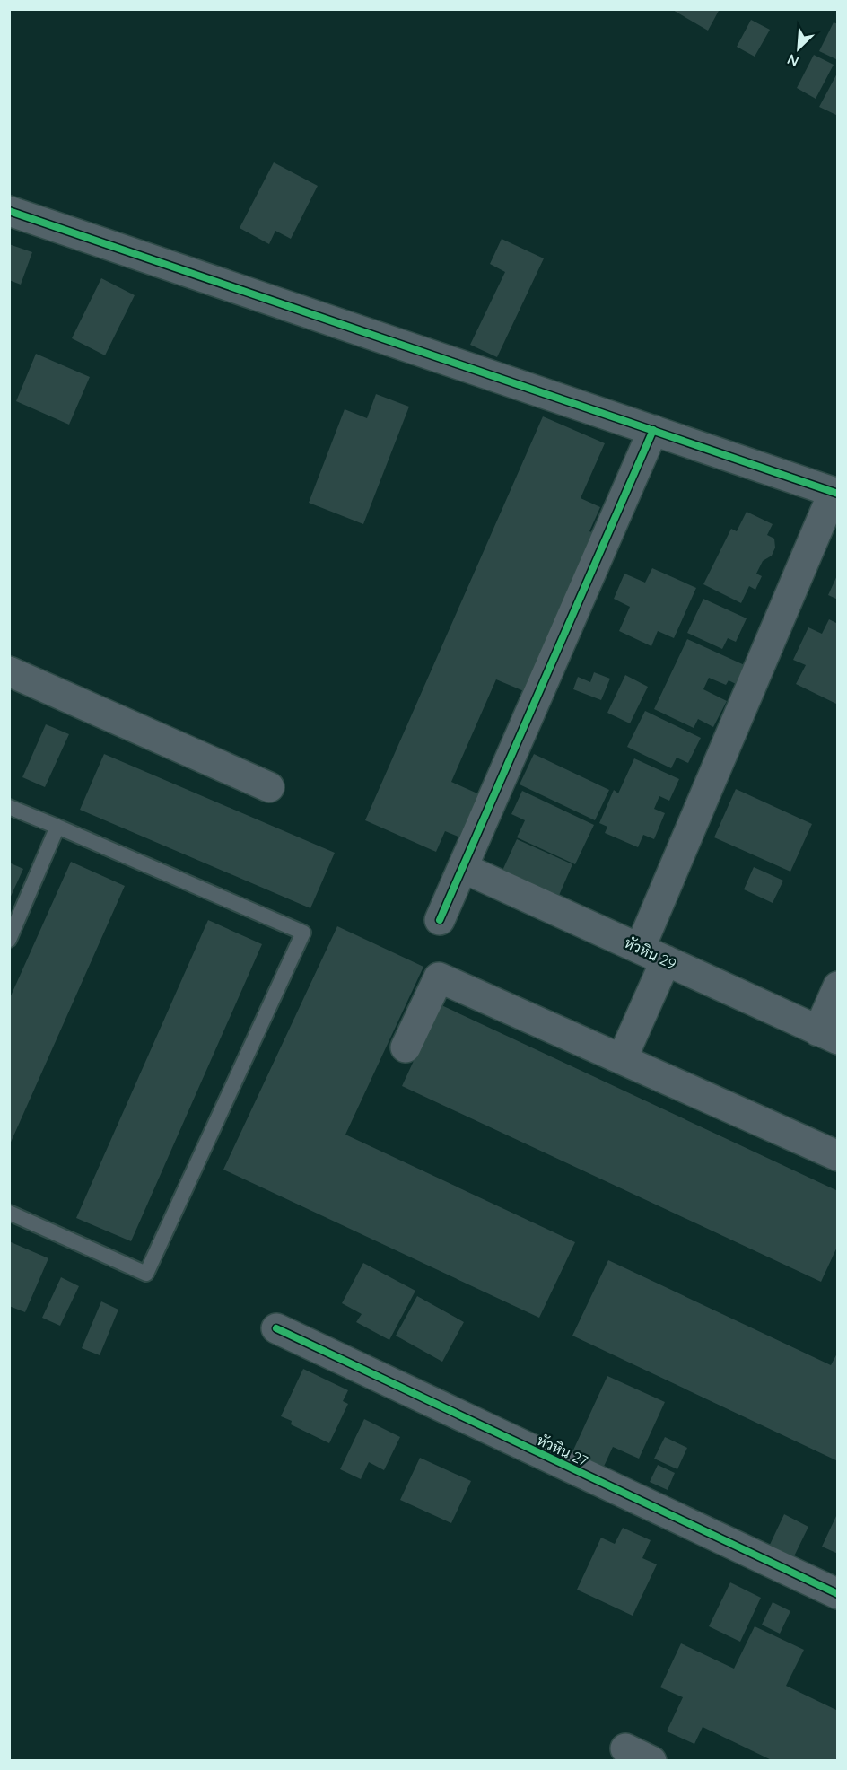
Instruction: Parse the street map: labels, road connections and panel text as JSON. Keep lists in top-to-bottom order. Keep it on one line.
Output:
{"streets":{"street":["หัวหิน 29","หัวหิน 27"]},"north":"bottom left"}
